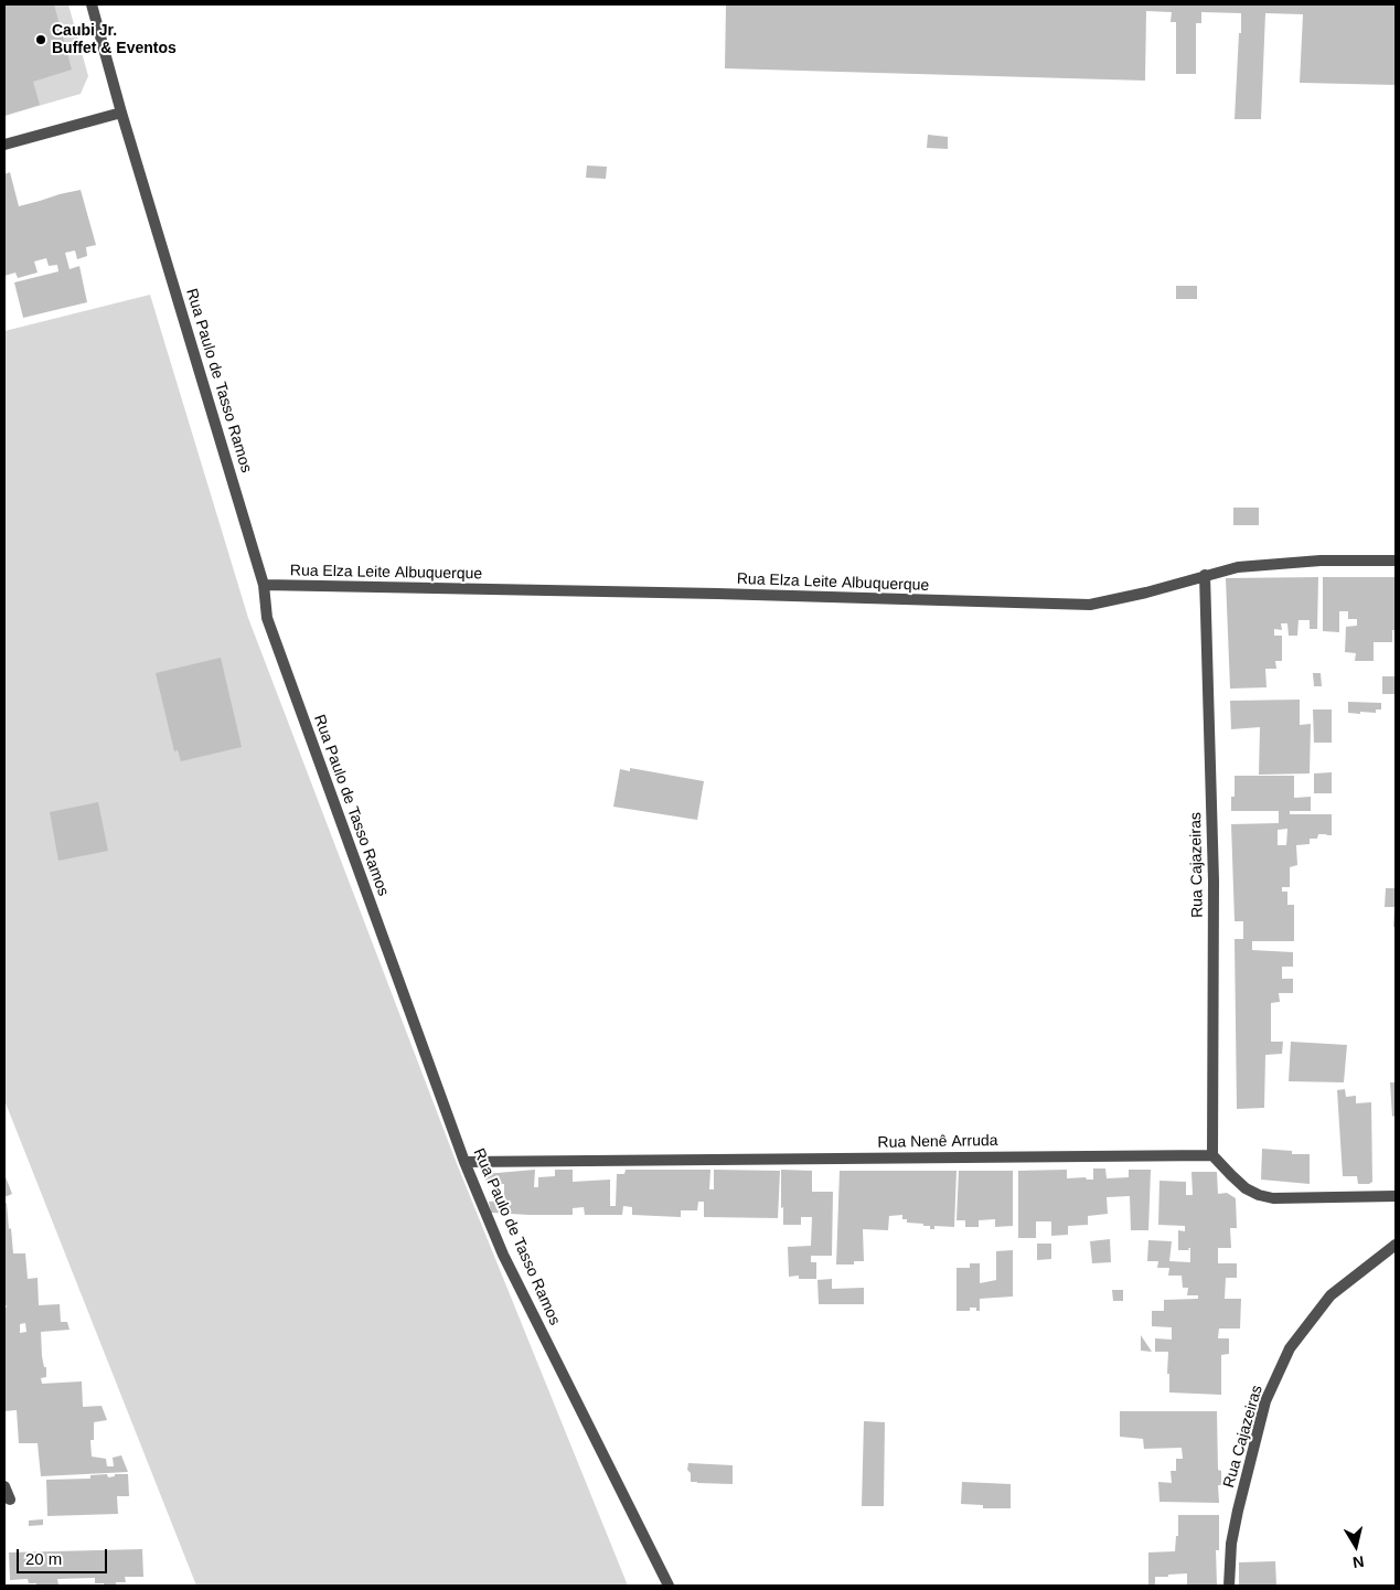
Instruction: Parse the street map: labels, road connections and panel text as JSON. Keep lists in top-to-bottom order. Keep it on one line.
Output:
{"streets":{"street":["Rua Paulo de Tasso Ramos","Rua Elza Leite Albuquerque","Rua Cajazeiras","Rua Nenê Arruda"]},"crossings":[["Rua Paulo de Tasso Ramos","Rua Elza Leite Albuquerque"],["Rua Paulo de Tasso Ramos","Rua Nenê Arruda"],["Rua Elza Leite Albuquerque","Rua Cajazeiras"],["Rua Cajazeiras","Rua Nenê Arruda"]],"places":["Caubi Jr. Buffet & Eventos"],"scale_bar":"20 m","north":"bottom"}
